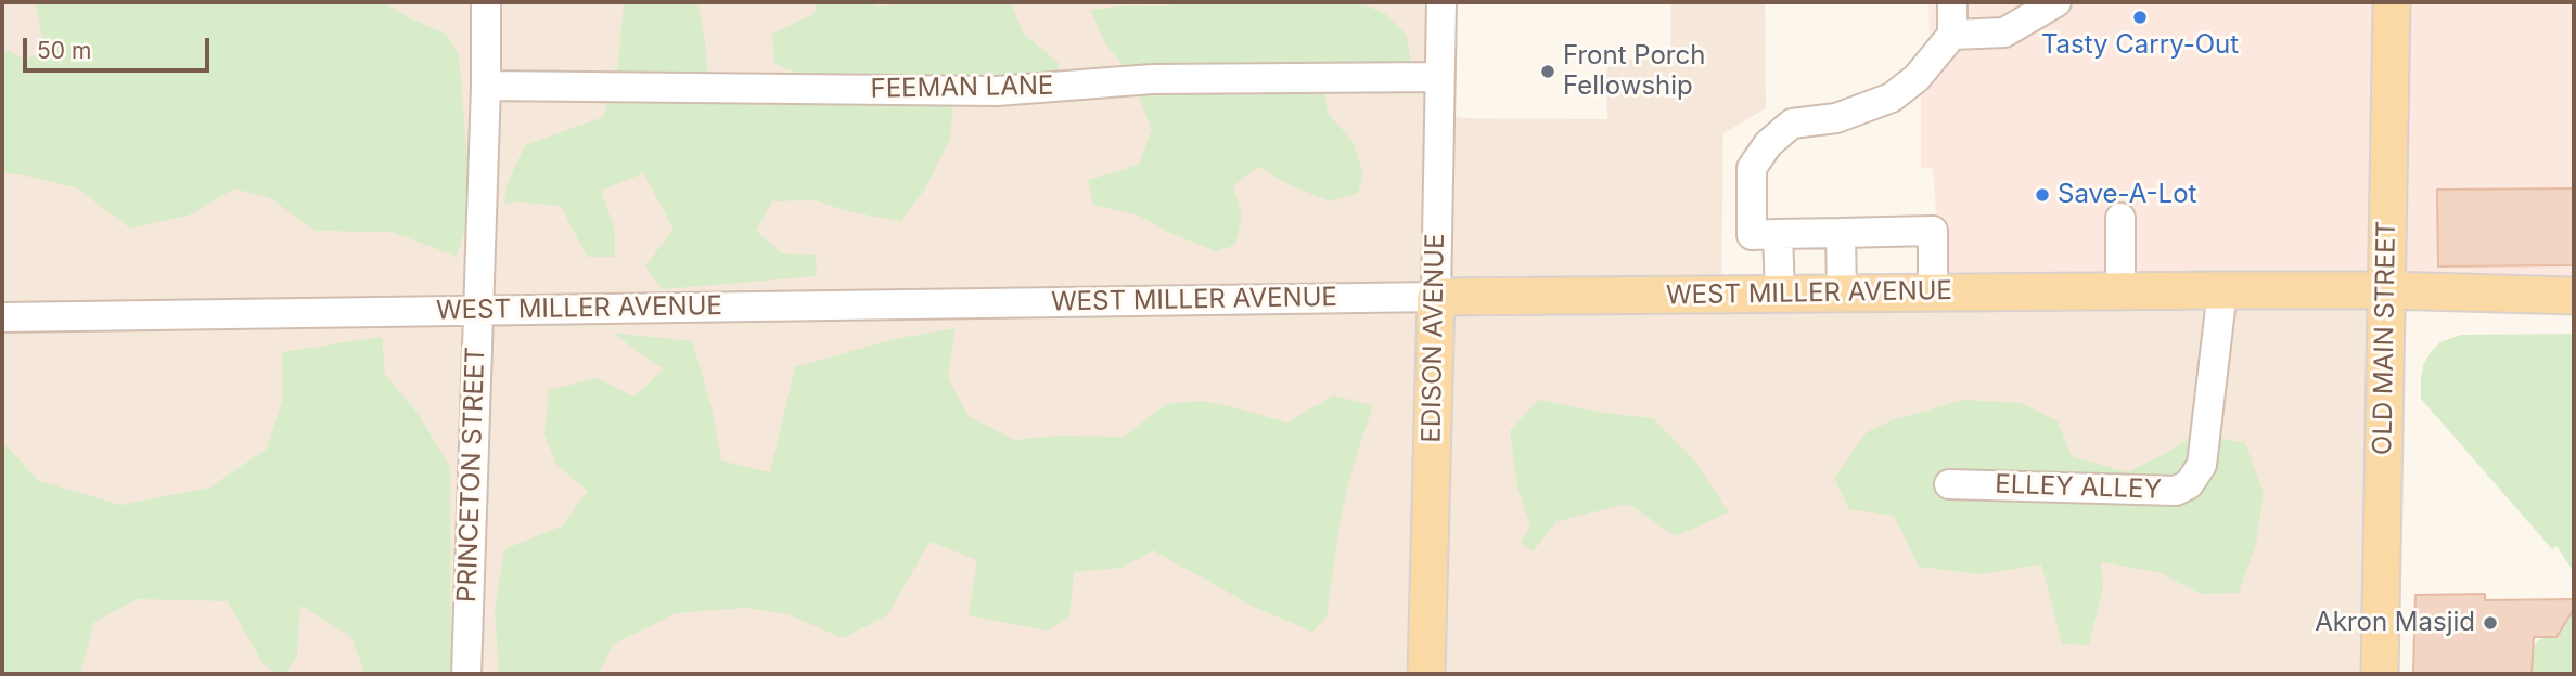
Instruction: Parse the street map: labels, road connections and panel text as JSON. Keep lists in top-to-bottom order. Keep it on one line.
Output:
{"streets":{"main road":["WEST MILLER AVENUE","EDISON AVENUE","OLD MAIN STREET"],"street":["FEEMAN LANE","PRINCETON STREET","ELLEY ALLEY"]},"crossings":[["FEEMAN LANE","EDISON AVENUE"],["FEEMAN LANE","PRINCETON STREET"],["WEST MILLER AVENUE","EDISON AVENUE"],["WEST MILLER AVENUE","OLD MAIN STREET"],["WEST MILLER AVENUE","PRINCETON STREET"],["WEST MILLER AVENUE","ELLEY ALLEY"]],"places":["Tasty Carry-Out","Front Porch Fellowship","Save-A-Lot","Akron Masjid"],"scale_bar":"50 m"}
